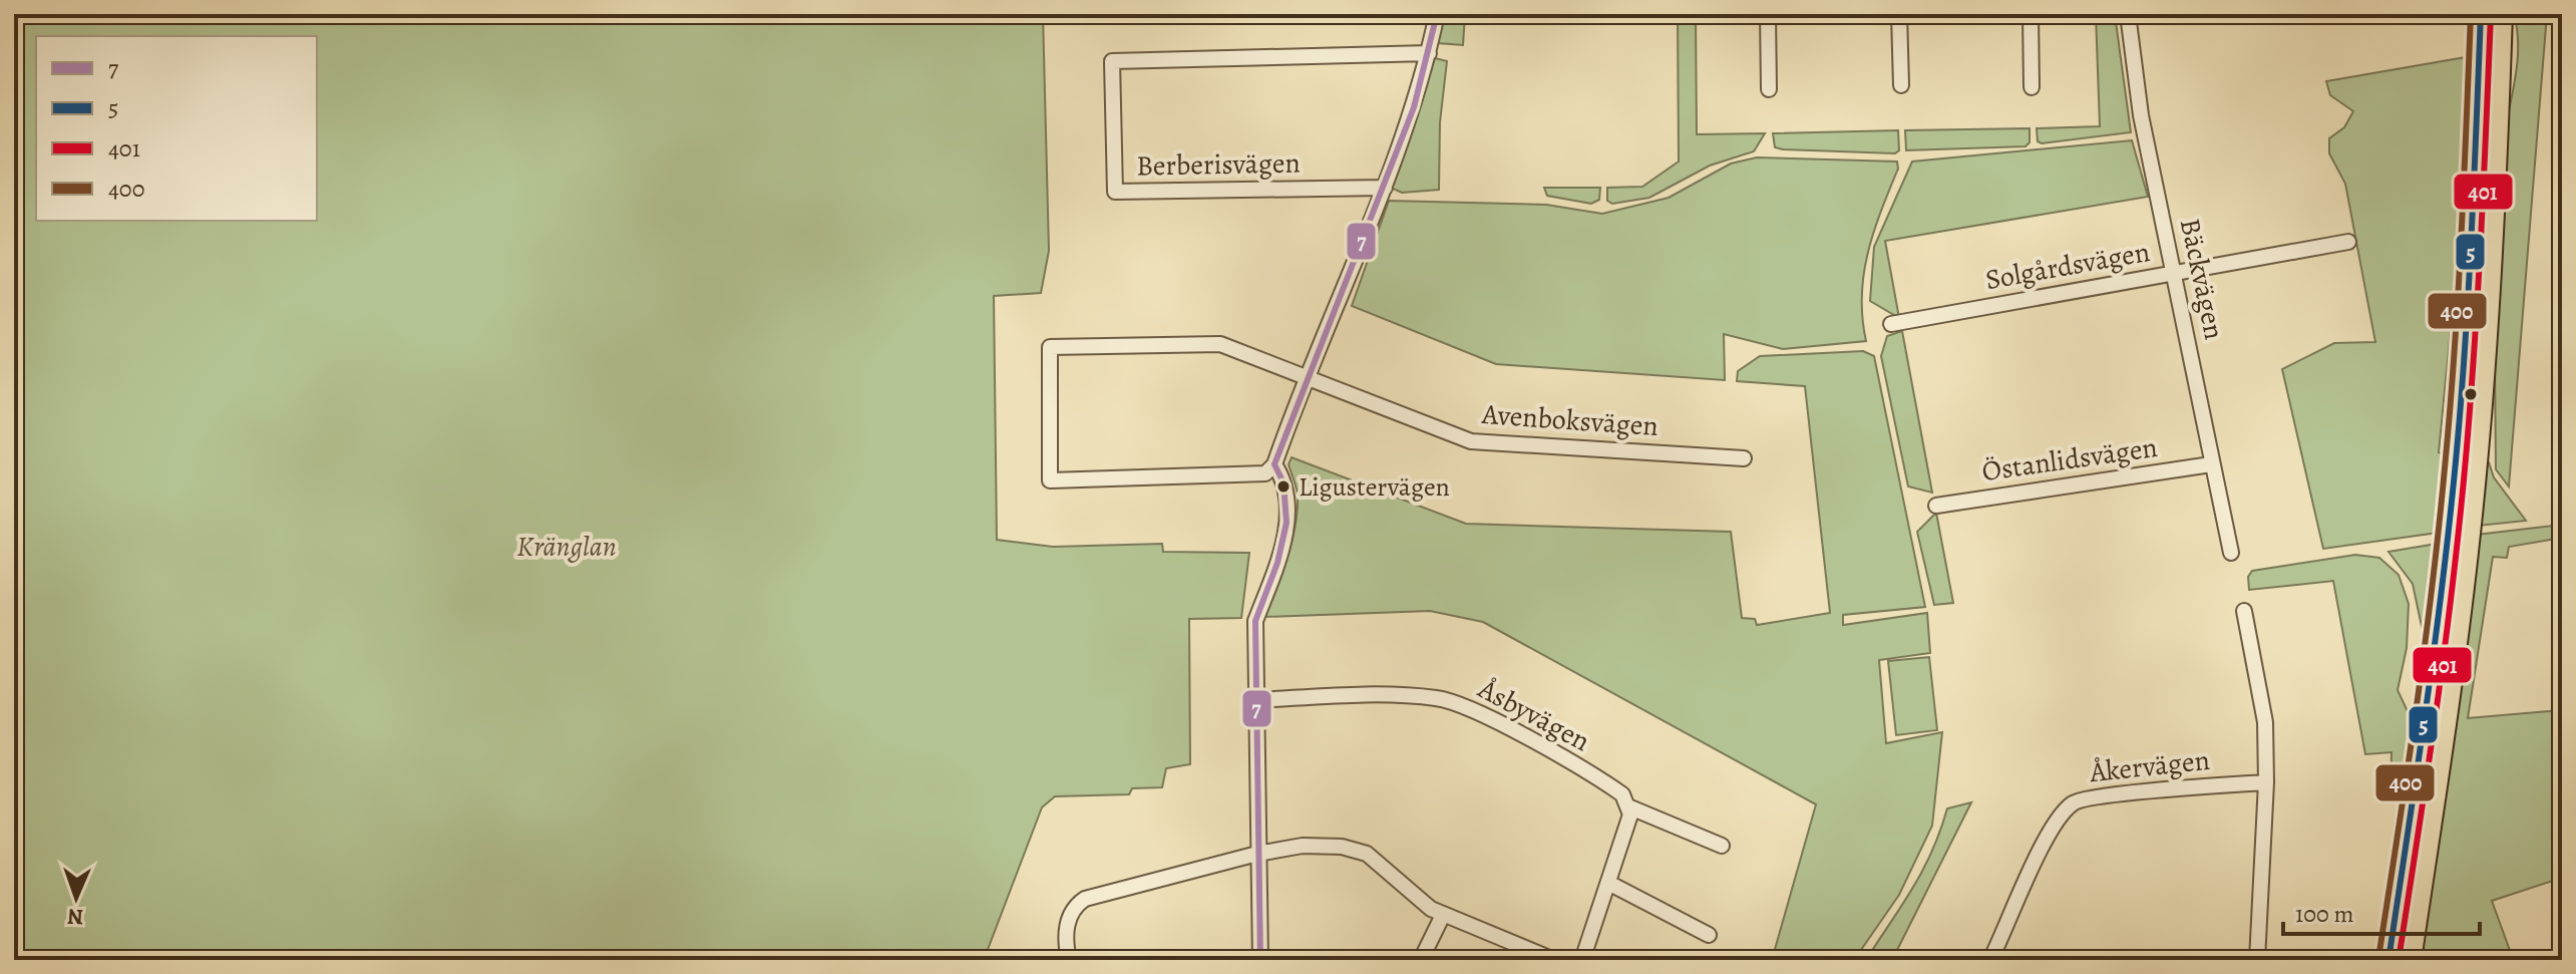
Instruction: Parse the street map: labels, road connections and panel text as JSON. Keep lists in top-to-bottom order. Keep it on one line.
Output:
{"streets":{"street":["Berberisvägen","Solgårdsvägen","Bäckvägen","Avenboksvägen","Östanlidsvägen","Åsbyvägen","Åkervägen"]},"crossings":[["Solgårdsvägen","Bäckvägen"],["Bäckvägen","Östanlidsvägen"]],"parks":["Kränglan"],"places":["Ligustervägen"],"lines":["transit line 7","transit line 5","transit line 401","transit line 400"],"legend":["7","5","401","400"],"scale_bar":"100 m","north":"bottom"}
